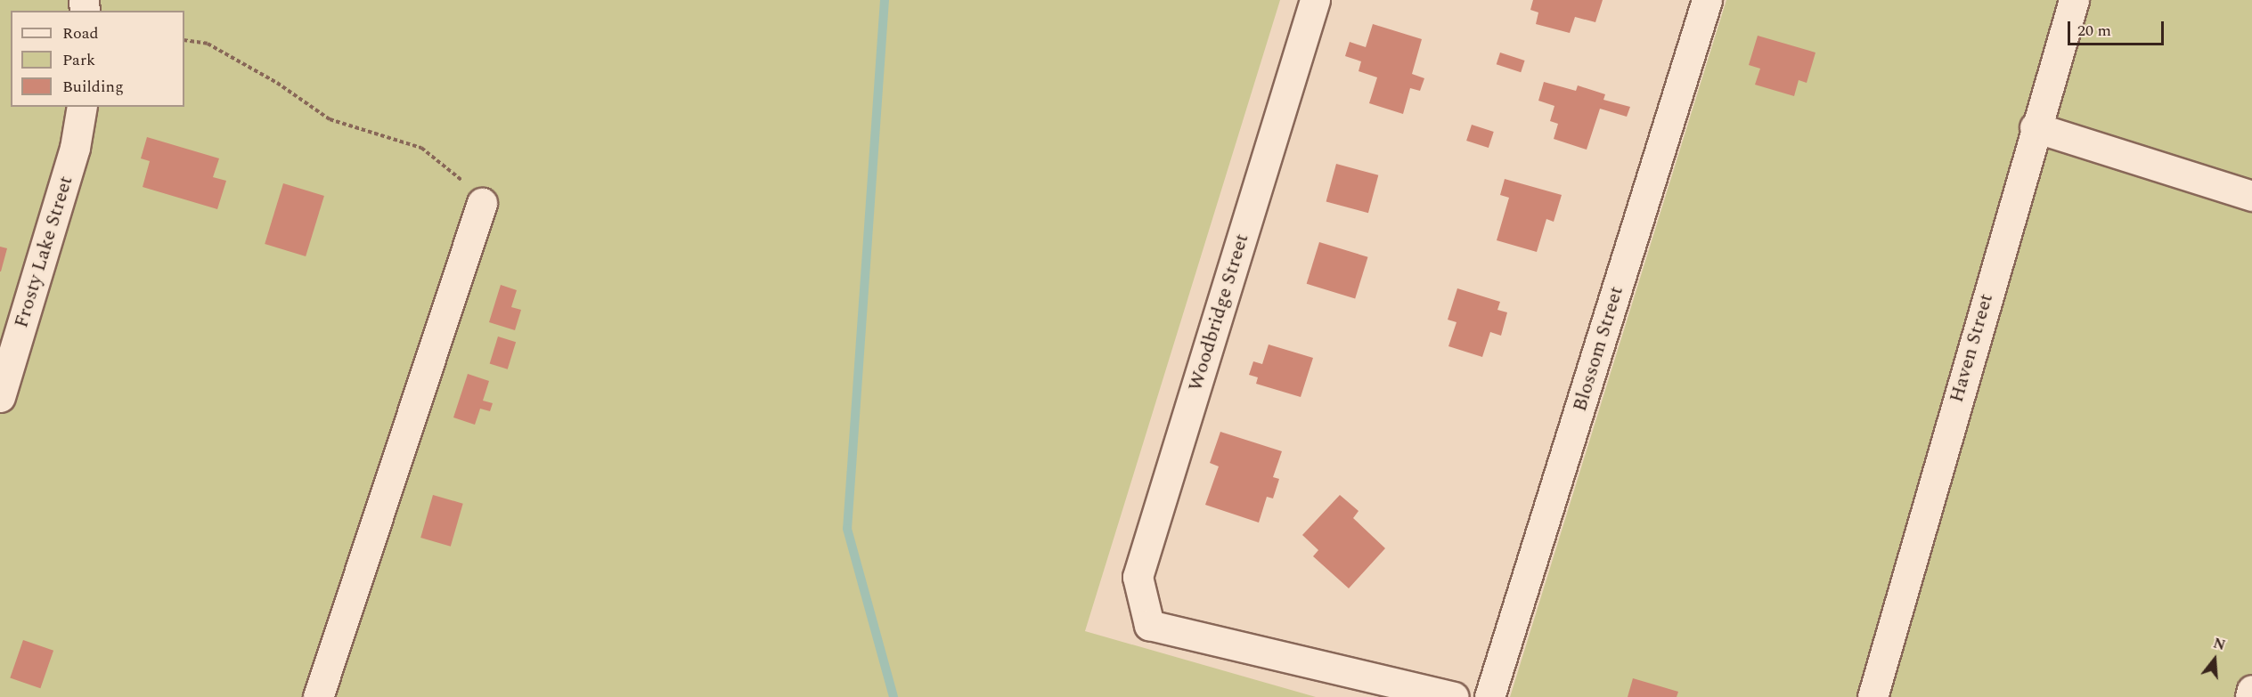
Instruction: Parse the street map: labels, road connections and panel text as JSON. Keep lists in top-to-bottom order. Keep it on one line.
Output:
{"streets":{"street":["Frosty Lake Street","Woodbridge Street","Haven Street","Blossom Street"]},"legend":["Road","Park","Building"],"scale_bar":"20 m","north":"top"}
